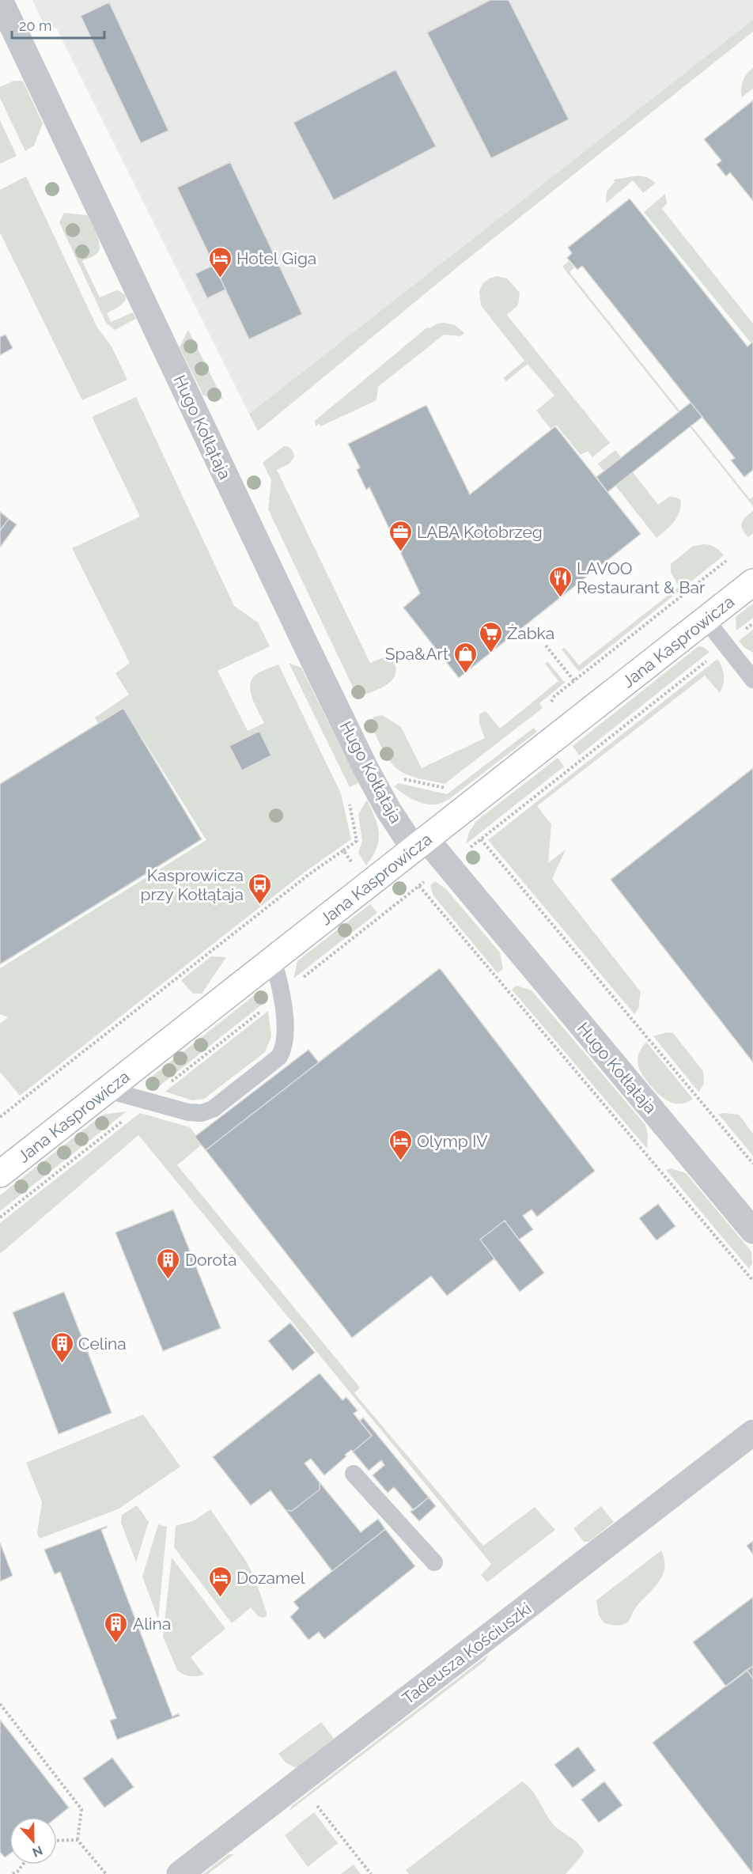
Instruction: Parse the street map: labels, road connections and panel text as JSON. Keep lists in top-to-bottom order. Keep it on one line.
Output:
{"streets":{"street":["Hugo Kołłątaja","Jana Kasprowicza","Tadeusza Kościuszki"]},"crossings":[["Hugo Kołłątaja","Jana Kasprowicza"]],"places":{"hotel":["Hotel Giga","Olymp IV","Dozamel"],"office":["LABA Kołobrzeg"],"restaurant":["LAVOO Restaurant & Bar"],"supermarket":["Żabka"],"shop":["Spa&Art"],"bus stop":["Kasprowicza przy Kołłątaja"],"building":["Dorota","Celina","Alina"]},"scale_bar":"20 m","north":"bottom"}
